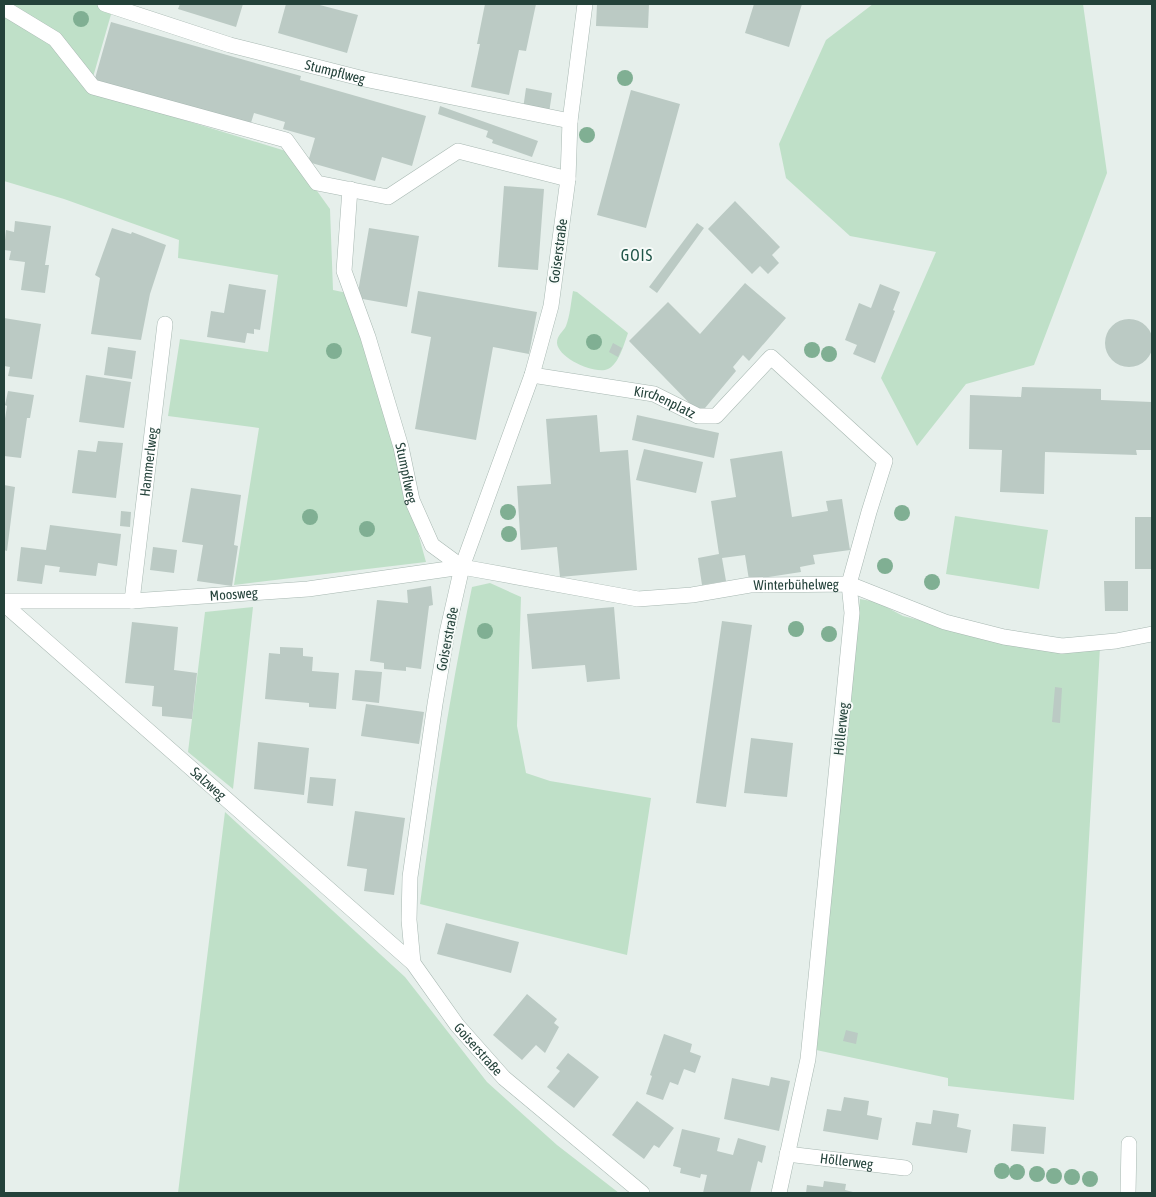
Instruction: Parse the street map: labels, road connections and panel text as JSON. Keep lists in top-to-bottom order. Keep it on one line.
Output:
{"streets":{"street":["Stumpflweg","Goiserstraße","Kirchenplatz","Hammerlweg","Winterbühelweg","Moosweg","Höllerweg","Salzweg"]},"crossings":[["Stumpflweg","Goiserstraße"],["Stumpflweg","Winterbühelweg"],["Stumpflweg","Moosweg"],["Goiserstraße","Kirchenplatz"],["Goiserstraße","Winterbühelweg"],["Goiserstraße","Moosweg"],["Goiserstraße","Salzweg"],["Kirchenplatz","Höllerweg"],["Hammerlweg","Moosweg"],["Winterbühelweg","Moosweg"],["Winterbühelweg","Höllerweg"],["Moosweg","Salzweg"]],"districts":["GOIS"]}
